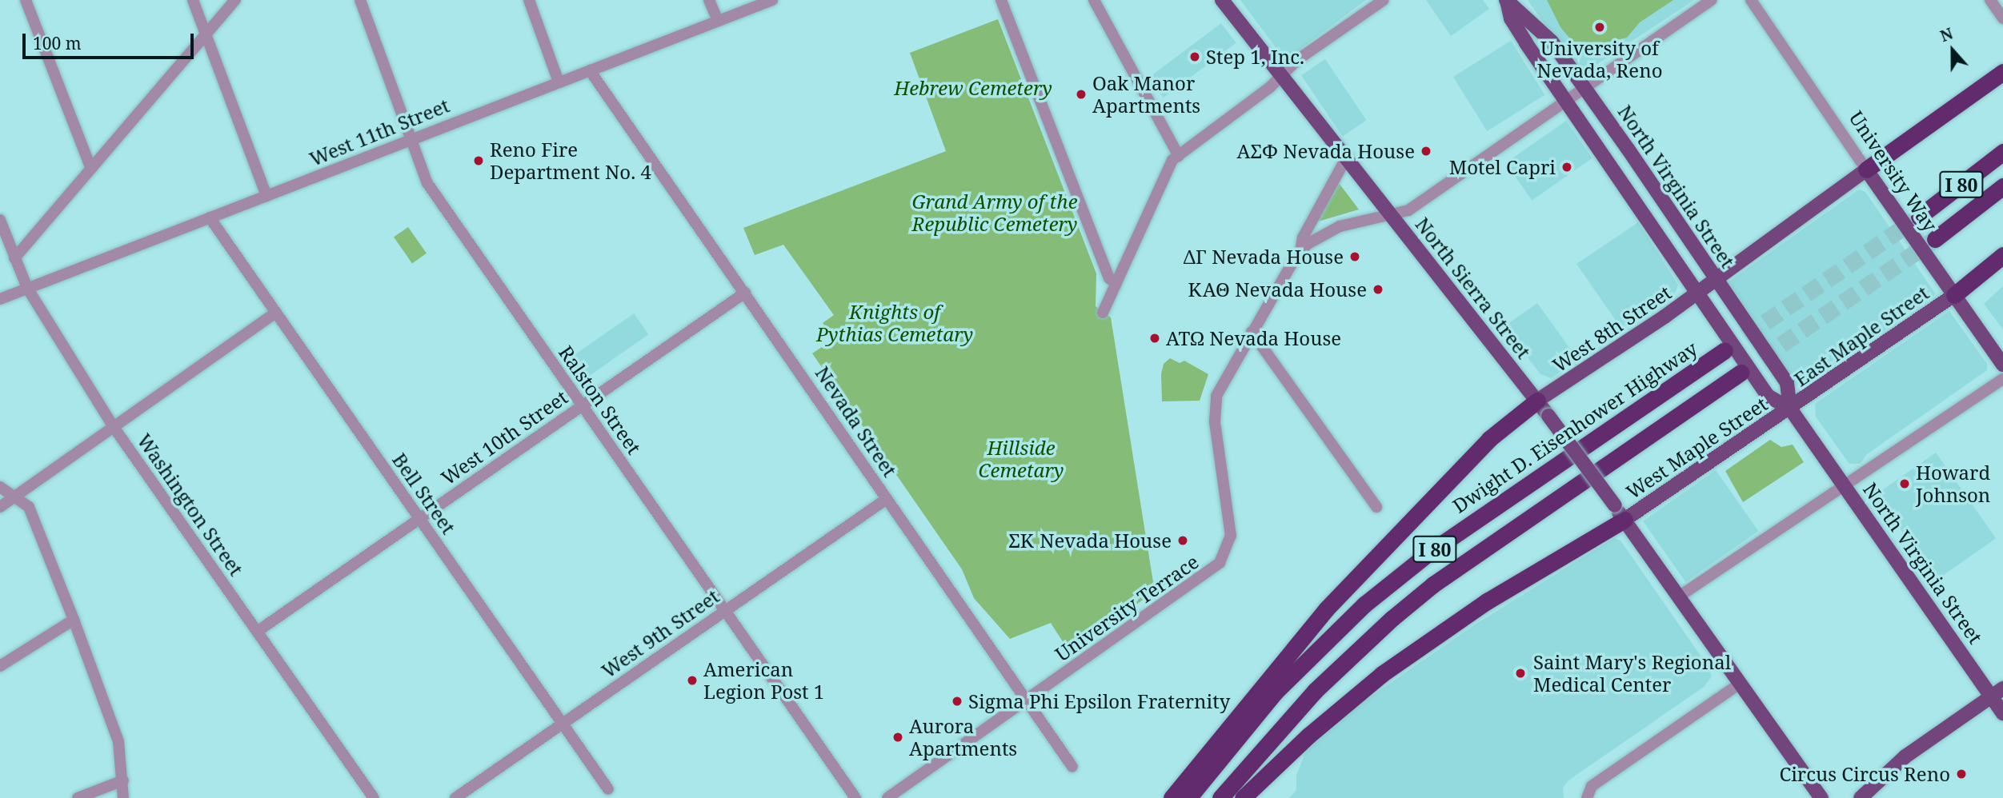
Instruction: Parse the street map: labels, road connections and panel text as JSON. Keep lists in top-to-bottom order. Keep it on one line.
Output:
{"streets":{"highway":["I 80","Dwight D. Eisenhower Highway"],"main road":["University Way","North Virginia Street","North Sierra Street","West 8th Street","East Maple Street","West Maple Street"],"street":["West 11th Street","Ralston Street","Nevada Street","West 10th Street","Bell Street","Washington Street","University Terrace","West 9th Street"]},"crossings":[["West 11th Street","Ralston Street"],["West 11th Street","Nevada Street"],["West 11th Street","Bell Street"],["West 11th Street","Washington Street"],["University Way","West 8th Street"],["University Way","East Maple Street"],["North Virginia Street","West 8th Street"],["North Virginia Street","East Maple Street"],["North Virginia Street","West Maple Street"],["North Sierra Street","West 8th Street"],["North Sierra Street","West Maple Street"],["North Sierra Street","University Terrace"],["East Maple Street","West Maple Street"],["Ralston Street","West 10th Street"],["Ralston Street","West 9th Street"],["Nevada Street","West 10th Street"],["Nevada Street","University Terrace"],["Nevada Street","West 9th Street"],["West 10th Street","Bell Street"],["West 10th Street","Washington Street"],["Bell Street","West 9th Street"]],"parks":["Hebrew Cemetery","Grand Army of the Republic Cemetery","Knights of Pythias Cemetary","Hillside Cemetary"],"places":["University of Nevada, Reno","Step 1, Inc.","Oak Manor Apartments","ΑΣΦ Nevada House","Reno Fire Department No. 4","Motel Capri","ΔΓ Nevada House","ΚΑΘ Nevada House","ΑΤΩ Nevada House","Howard Johnson","ΣΚ Nevada House","Saint Mary's Regional Medical Center","American Legion Post 1","Sigma Phi Epsilon Fraternity","Aurora Apartments","Circus Circus Reno"],"scale_bar":"100 m","north":"top"}
